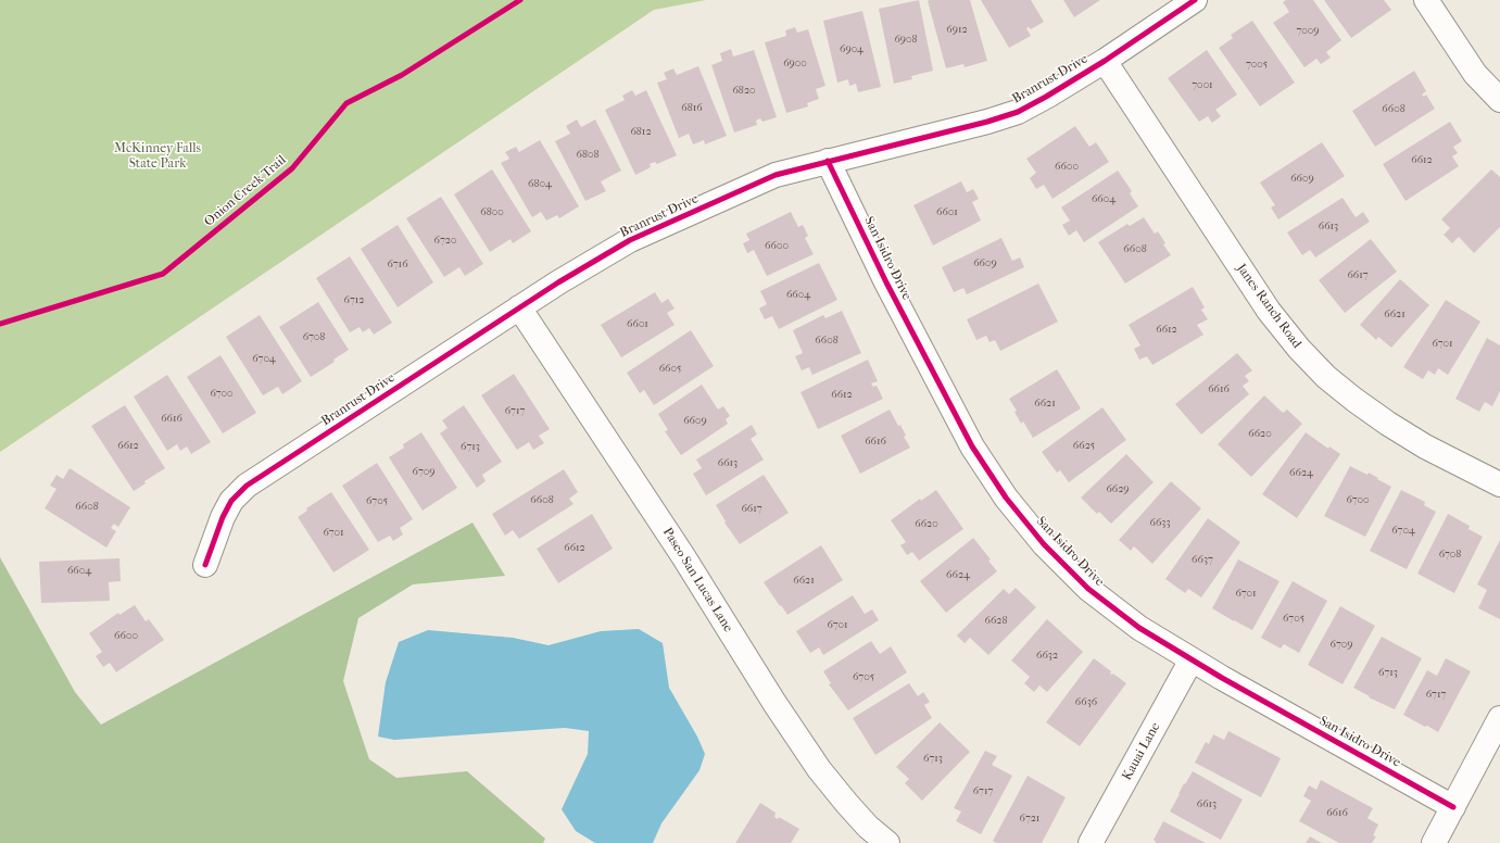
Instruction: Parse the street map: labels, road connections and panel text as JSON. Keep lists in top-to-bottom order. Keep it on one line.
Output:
{"streets":{"street":["Branrust Drive","San Isidro Drive","Janes Ranch Road","Paseo San Lucas Lane","Kauai Lane"],"cycle path":["Onion Creek Trail"]},"crossings":[["Branrust Drive","San Isidro Drive"],["Branrust Drive","Janes Ranch Road"],["Branrust Drive","Paseo San Lucas Lane"],["San Isidro Drive","Kauai Lane"]],"parks":["McKinney Falls State Park"],"house_numbers":["6912","7009","6908","6904","6900","7005","7001","6820","6816","6608","6812","6808","6612","6600","6609","6804","6604","6800","6601","6613","6720","6600","6608","6609","6716","6617","6604","6712","6621","6601","6612","6708","6608","6701","6704","6605","6616","6700","6612","6621","6717","6616","6609","6620","6616","6612","6625","6713","6613","6709","6624","6629","6608","6700","6705","6608","6617","6633","6620","6704","6701","6612","6708","6637","6604","6624","6621","6701","6705","6628","6701","6600","6709","6632","6713","6705","6717","6636","6713","6717","6613","6616","6721"]}
